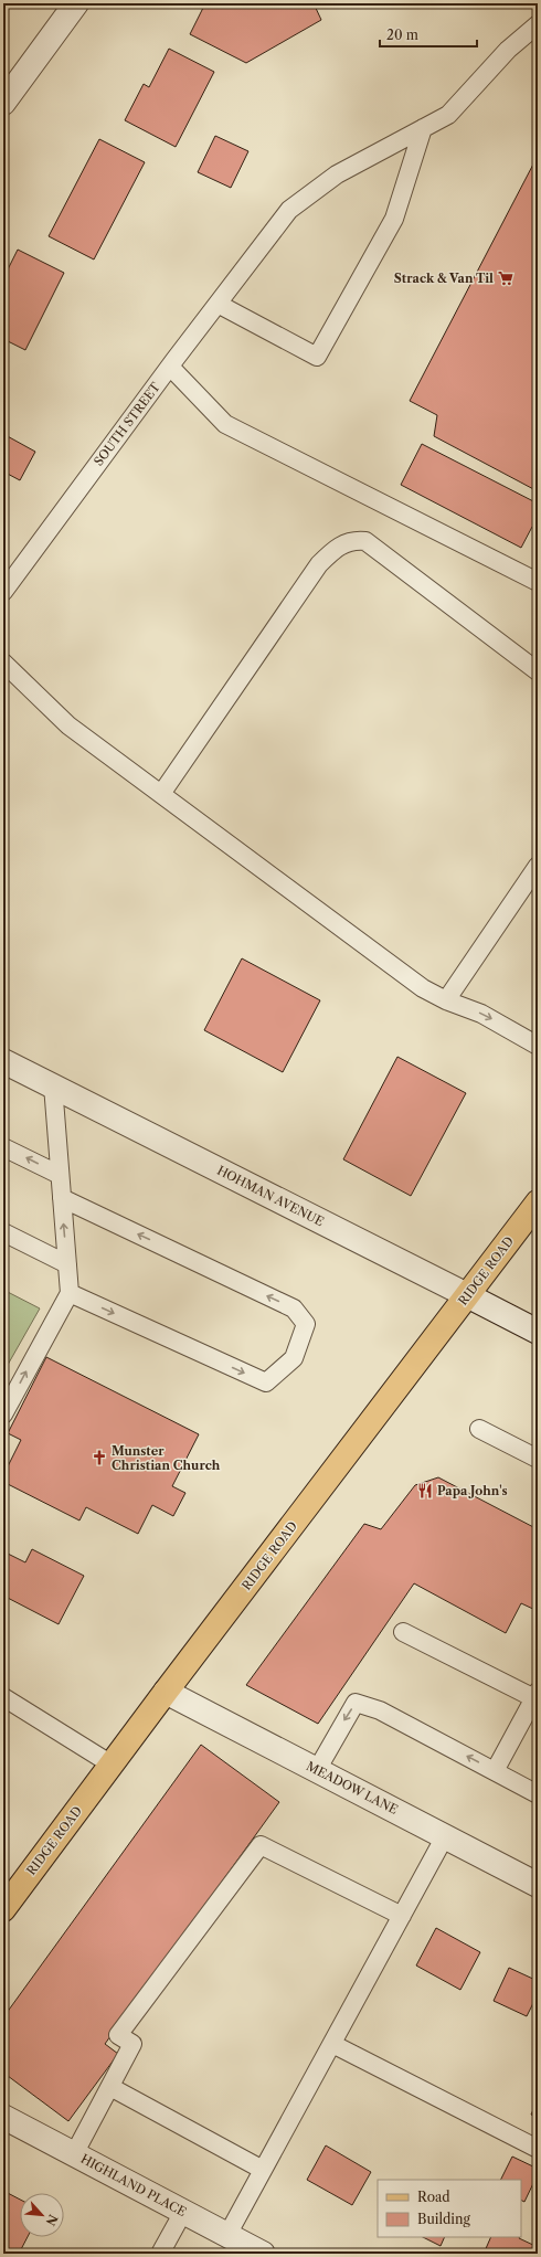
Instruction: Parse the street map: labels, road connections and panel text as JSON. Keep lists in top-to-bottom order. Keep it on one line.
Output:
{"streets":{"main road":["RIDGE ROAD"],"street":["HOHMAN AVENUE","MEADOW LANE","HIGHLAND PLACE"],"lane":["SOUTH STREET"]},"crossings":[["HOHMAN AVENUE","RIDGE ROAD"],["RIDGE ROAD","MEADOW LANE"]],"places":{"supermarket":["Strack & Van Til"],"church":["Munster Christian Church"],"restaurant":["Papa John's"]},"legend":["Road","Building"],"scale_bar":"20 m","north":"bottom right"}
